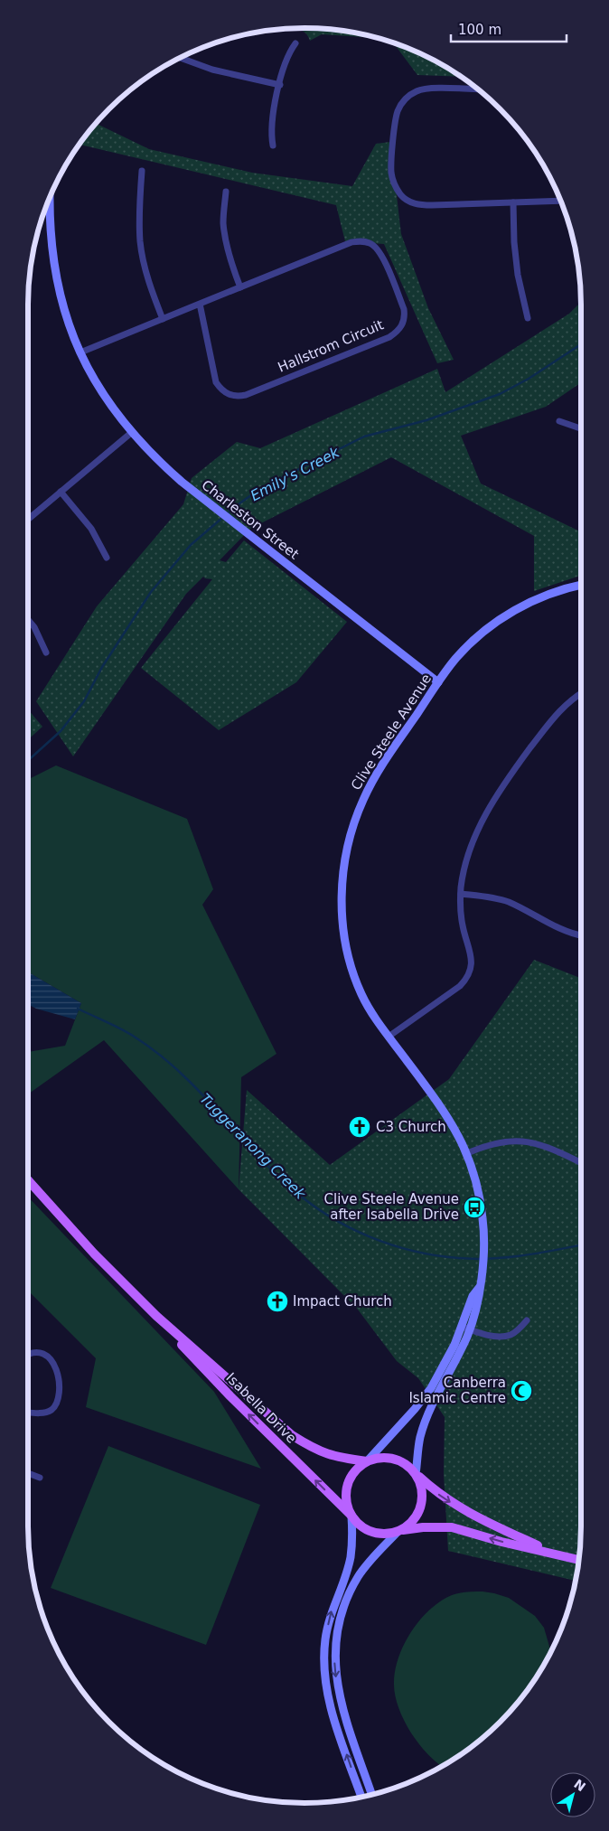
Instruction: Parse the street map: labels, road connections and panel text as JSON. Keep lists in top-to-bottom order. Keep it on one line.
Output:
{"streets":{"main road":["Isabella Drive"],"street":["Hallstrom Circuit","Charleston Street","Clive Steele Avenue"]},"crossings":[["Hallstrom Circuit","Charleston Street"],["Charleston Street","Clive Steele Avenue"],["Clive Steele Avenue","Isabella Drive"]],"water":["Emily's Creek","Tuggeranong Creek"],"places":{"church":["C3 Church","Impact Church"],"bus stop":["Clive Steele Avenue after Isabella Drive"],"mosque":["Canberra Islamic Centre"]},"scale_bar":"100 m","north":"top right"}
